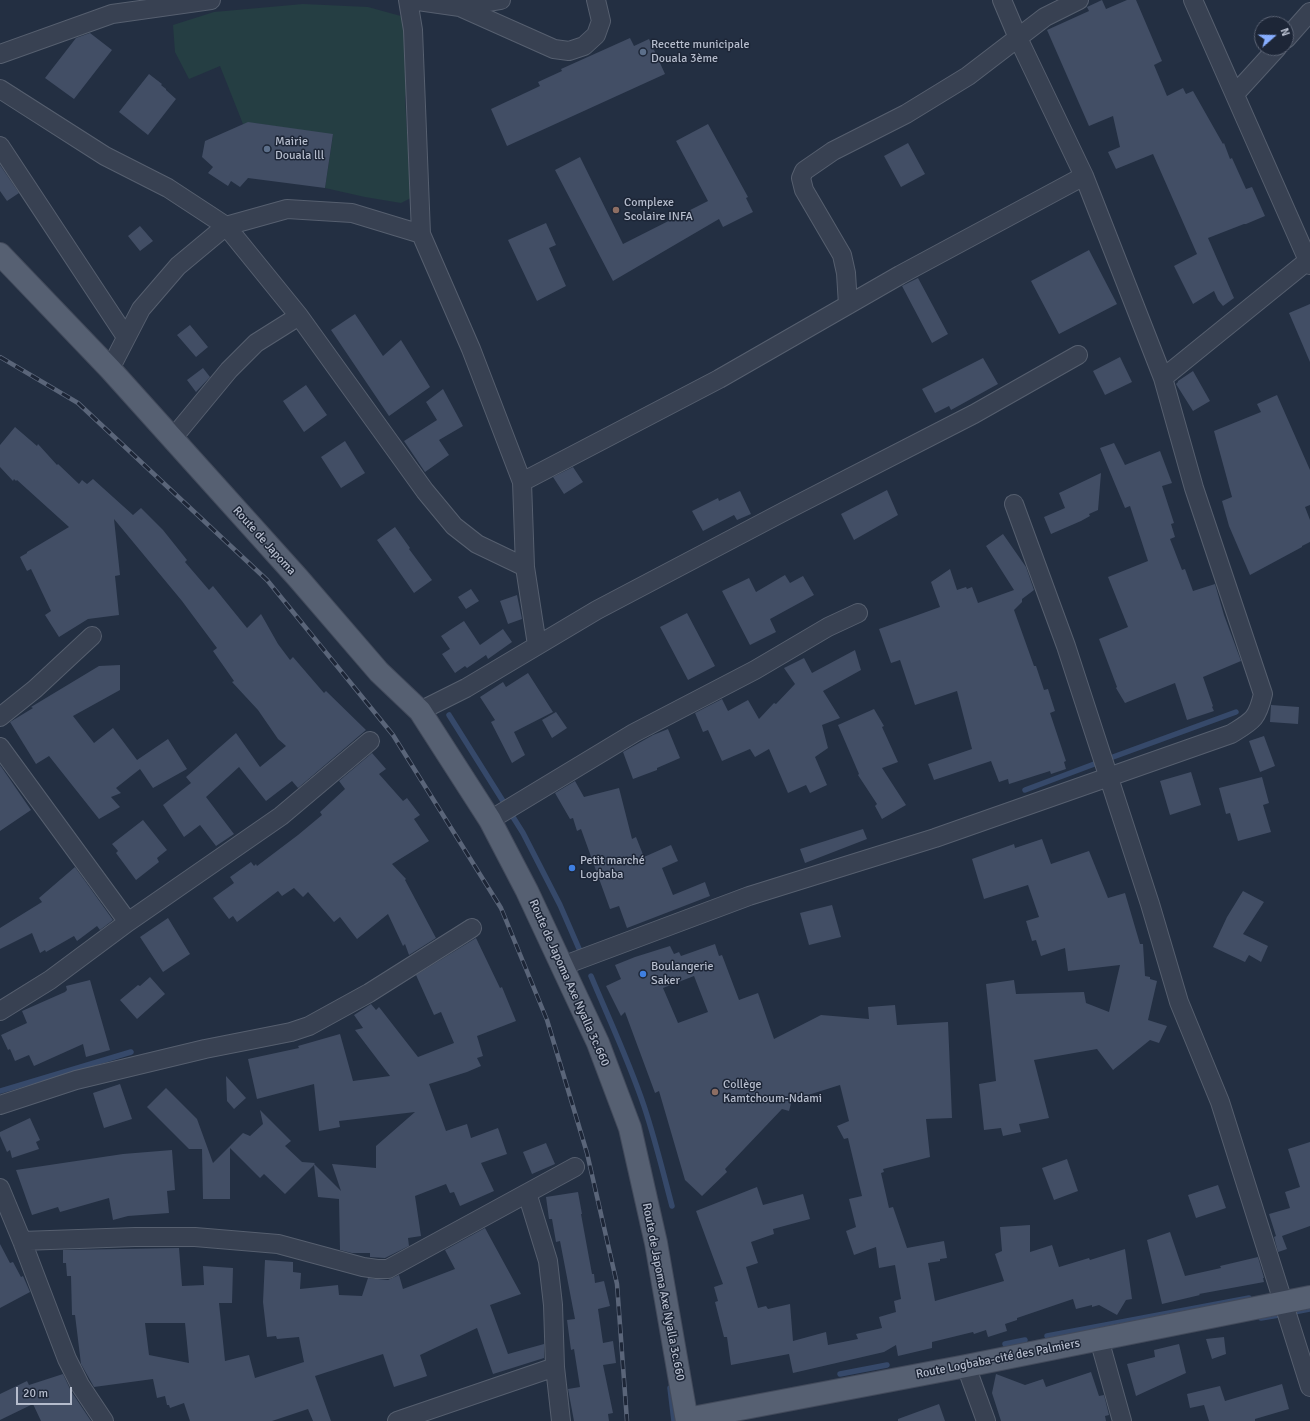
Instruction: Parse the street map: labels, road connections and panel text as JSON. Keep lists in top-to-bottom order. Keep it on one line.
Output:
{"streets":{"main road":["Route de Japoma","Route de Japoma Axe Nyalla 3c.660","Route Logbaba-cité des Palmiers"]},"crossings":[["Route de Japoma","Route de Japoma Axe Nyalla 3c.660"],["Route de Japoma Axe Nyalla 3c.660","Route Logbaba-cité des Palmiers"]],"places":["Recette municipale Douala 3ème","Mairie Douala lll","Complexe Scolaire INFA","Petit marché Logbaba","Boulangerie Saker","Collège Kamtchoum-Ndami"],"scale_bar":"20 m","north":"right"}
